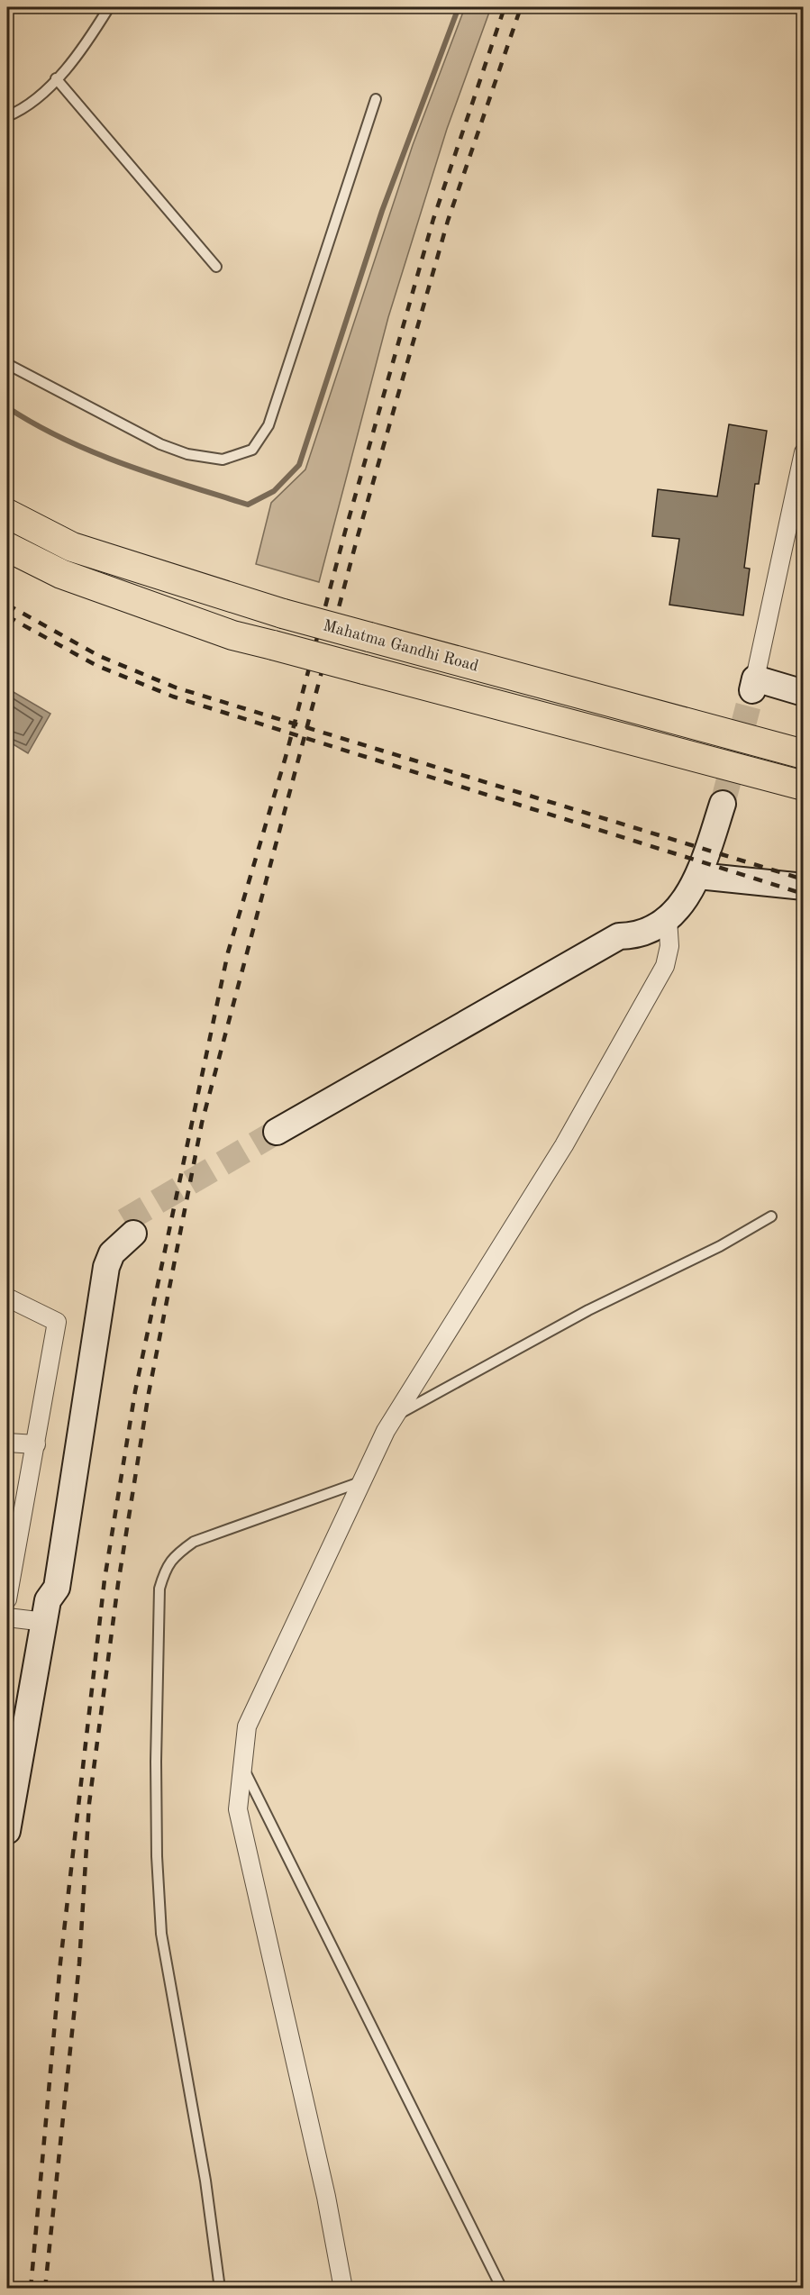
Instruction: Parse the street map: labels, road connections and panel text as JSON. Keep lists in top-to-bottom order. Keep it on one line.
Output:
{"streets":{"main road":["Mahatma Gandhi Road"]}}
